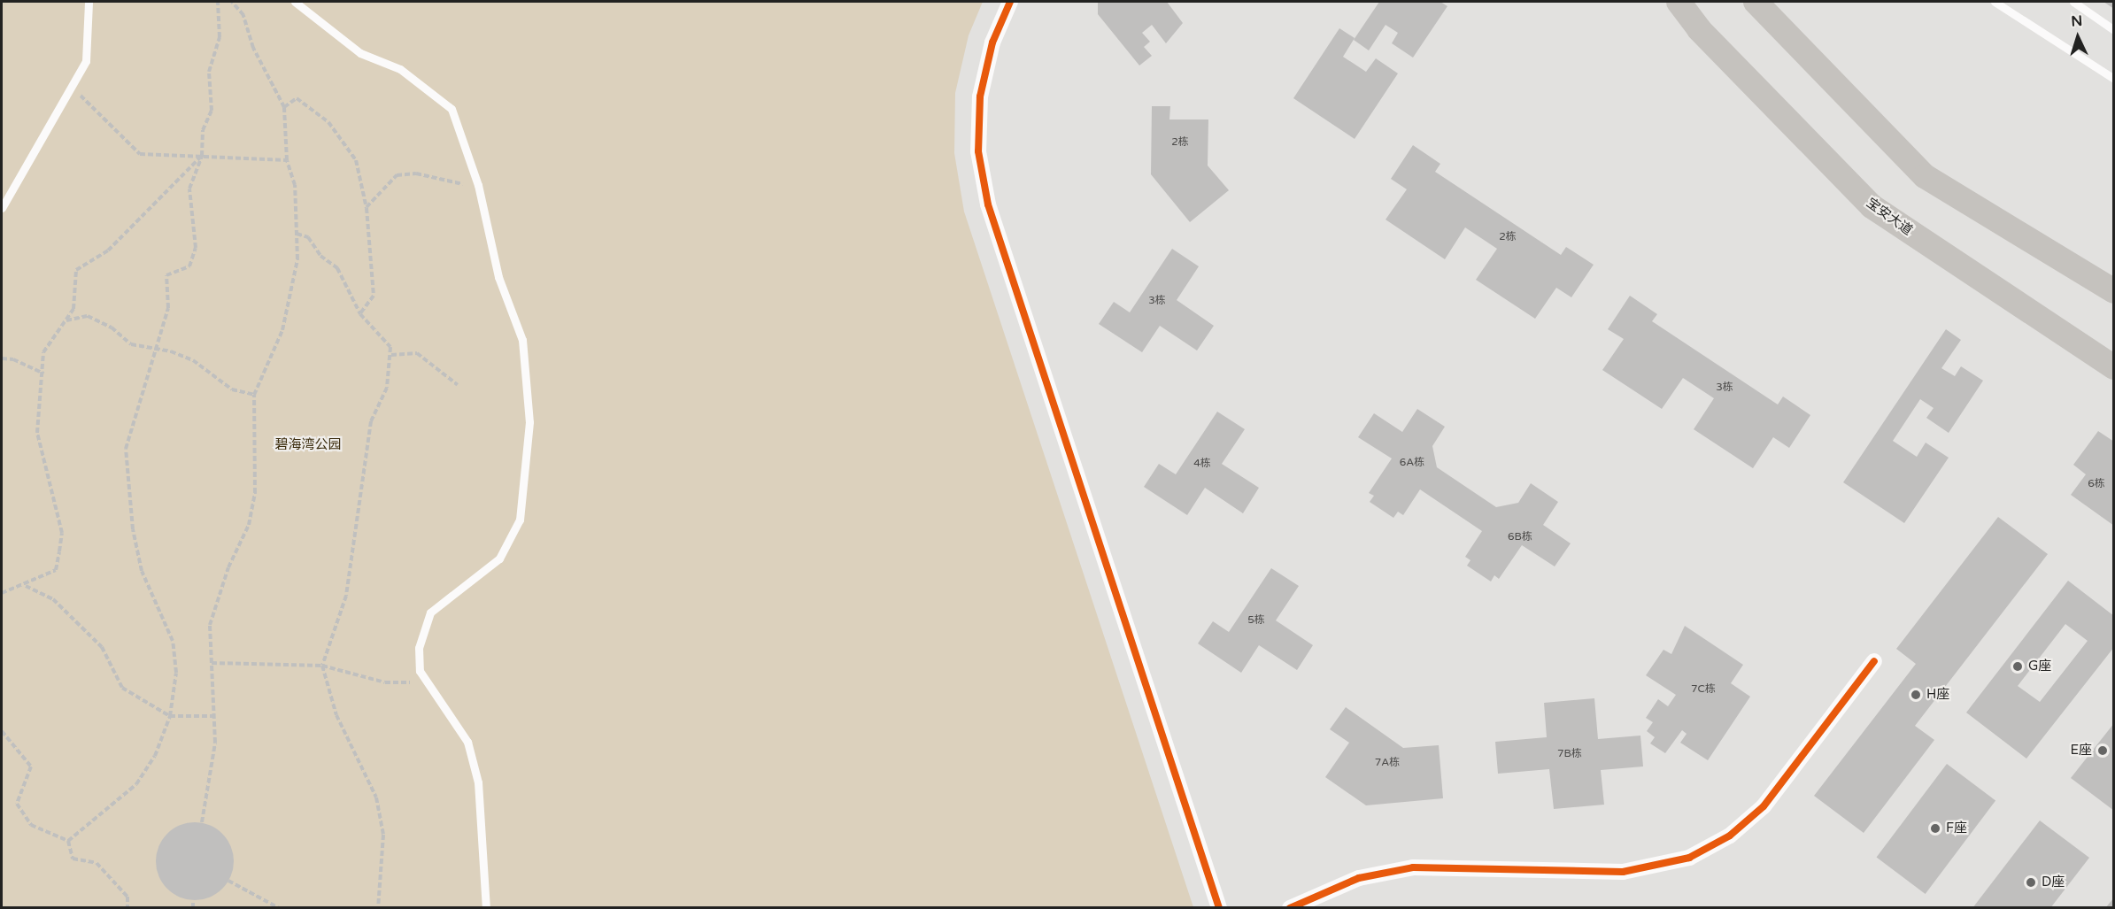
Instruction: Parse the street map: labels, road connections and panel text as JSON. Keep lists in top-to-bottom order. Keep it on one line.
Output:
{"streets":{"main road":["宝安大道"]},"parks":["碧海湾公园"],"places":["G座","H座","E座","F座","D座"],"house_numbers":["2栋","2栋","3栋","3栋","6A栋","4栋","6栋","6B栋","5栋","7C栋","7B栋","7A栋"],"north":"top"}
